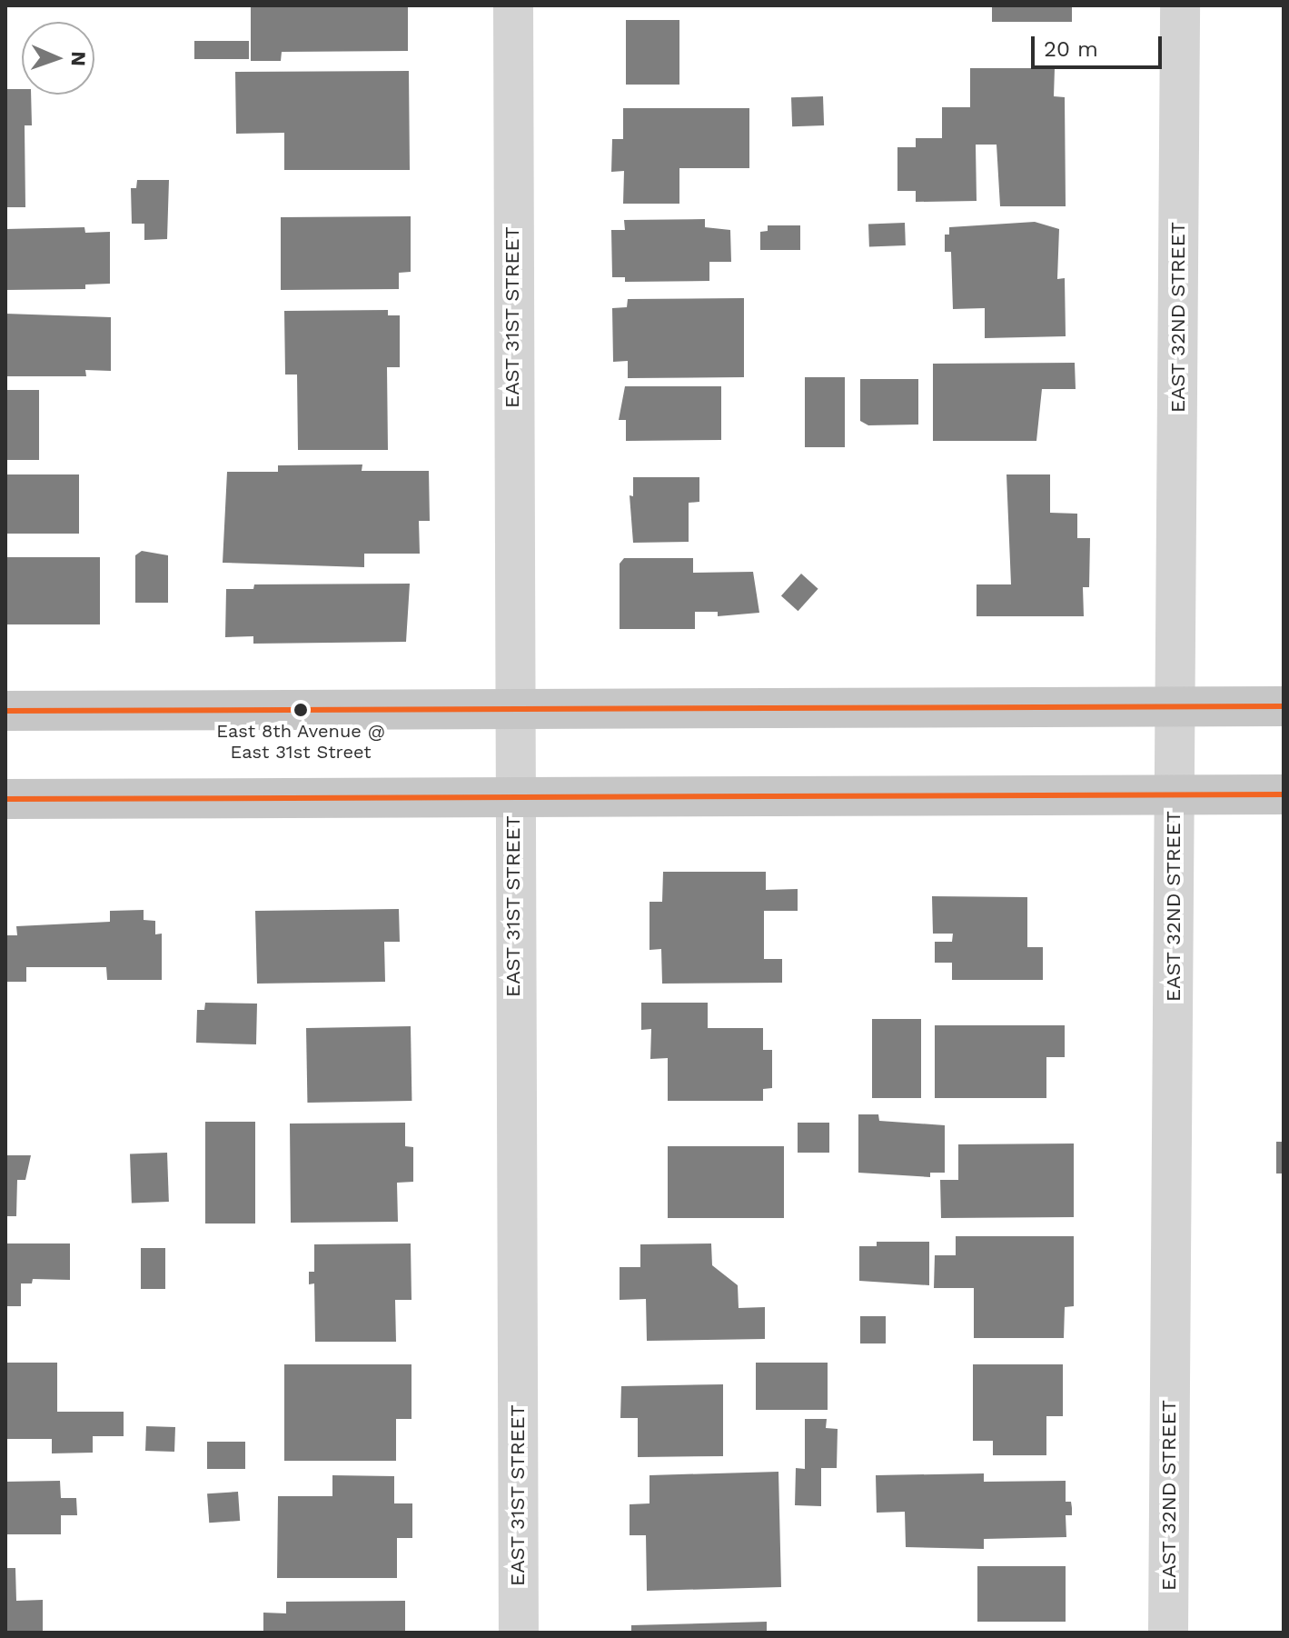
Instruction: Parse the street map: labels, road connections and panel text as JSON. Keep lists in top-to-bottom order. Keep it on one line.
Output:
{"streets":{"street":["EAST 31ST STREET","EAST 32ND STREET"]},"places":["East 8th Avenue @ East 31st Street"],"scale_bar":"20 m","north":"right"}
